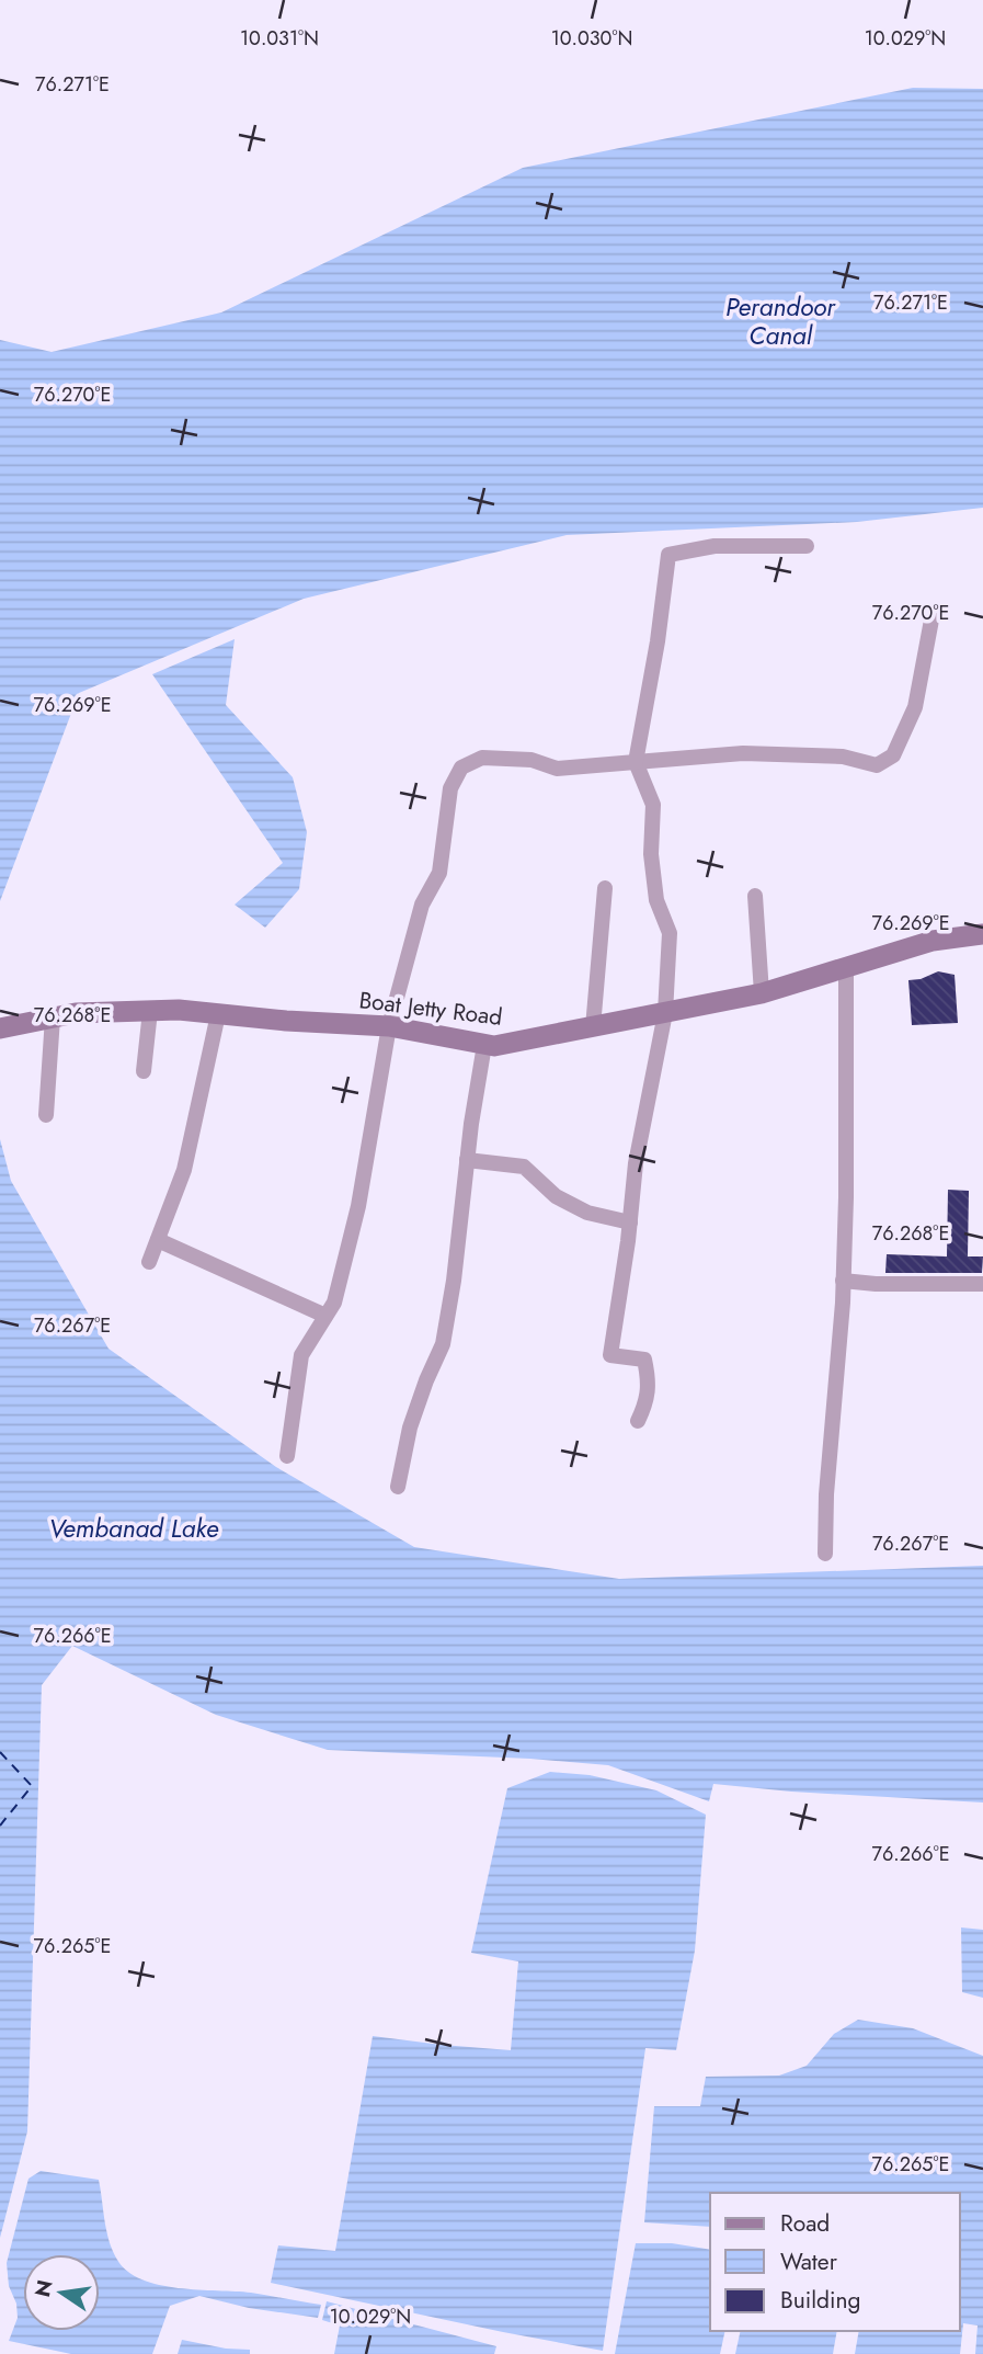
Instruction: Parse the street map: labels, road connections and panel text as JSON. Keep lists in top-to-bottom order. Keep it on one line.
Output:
{"streets":{"street":["Boat Jetty Road"]},"water":["Perandoor Canal","Vembanad Lake"],"legend":["Road","Water","Building"],"north":"left","coordinates":["10.031°N","10.030°N","10.029°N","76.271°E","76.270°E","76.269°E","76.268°E","76.267°E","76.266°E","76.265°E"]}
